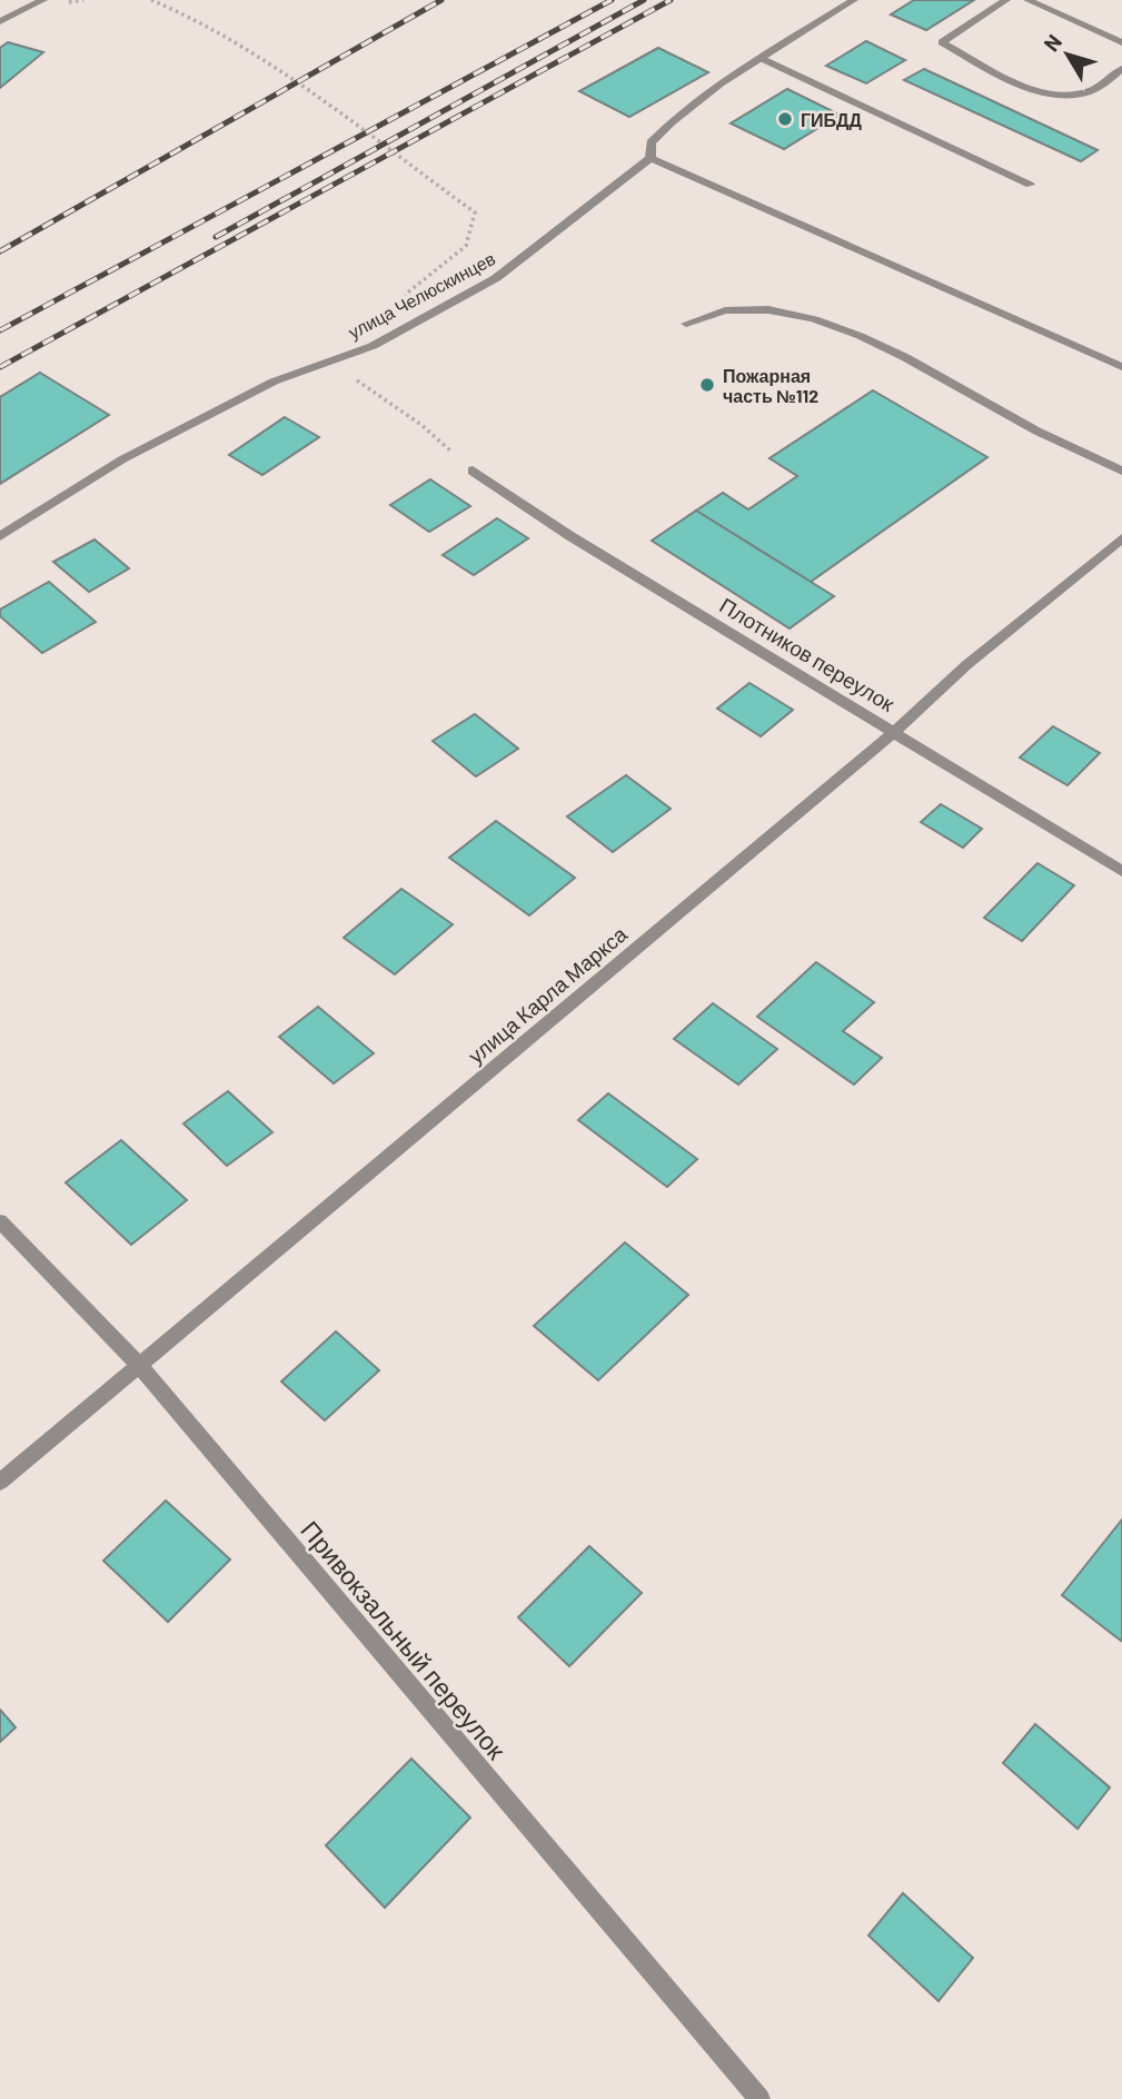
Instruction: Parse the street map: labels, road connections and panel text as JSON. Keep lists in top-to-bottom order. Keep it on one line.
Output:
{"streets":{"street":["улица Челюскинцев","Плотников переулок","улица Карла Маркса","Привокзальный переулок"]},"crossings":[["Плотников переулок","улица Карла Маркса"],["улица Карла Маркса","Привокзальный переулок"]],"places":["ГИБДД","Пожарная часть №112"],"north":"top left"}
